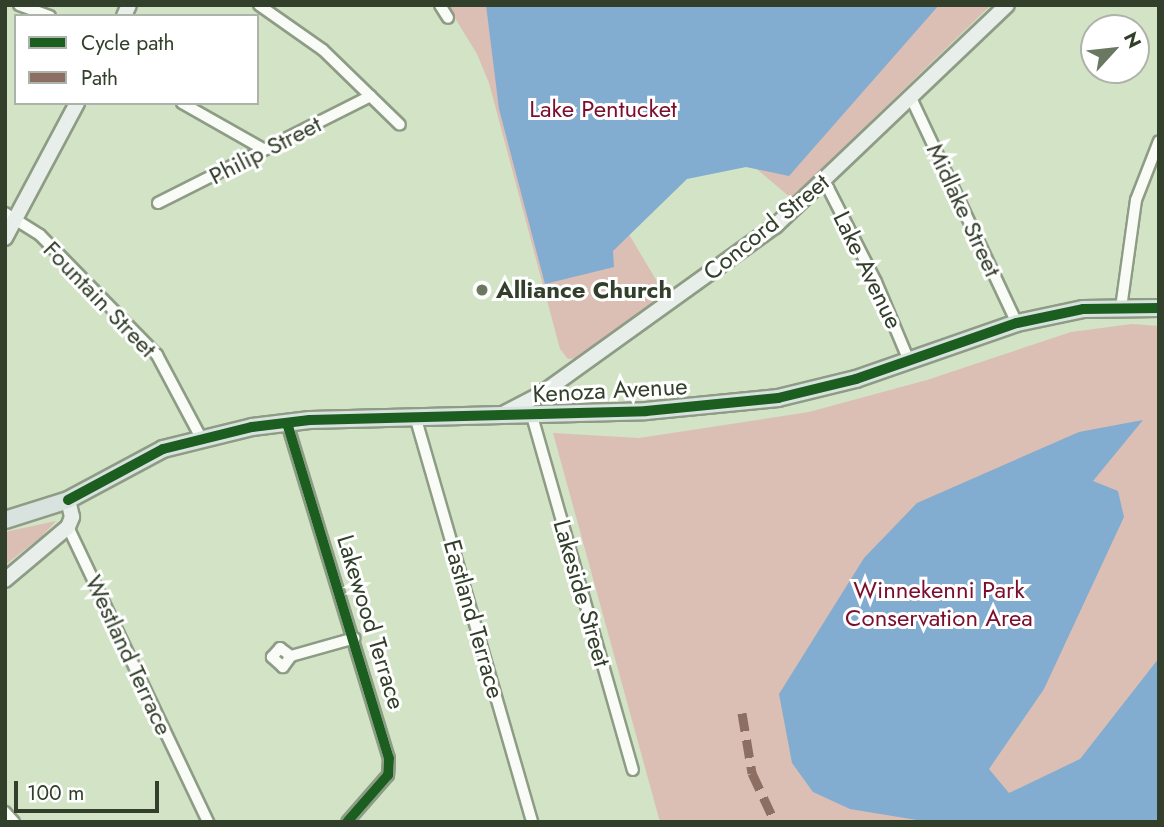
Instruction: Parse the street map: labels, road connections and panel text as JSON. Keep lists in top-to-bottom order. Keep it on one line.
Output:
{"streets":{"main road":["Concord Street","Kenoza Avenue"],"street":["Philip Street","Midlake Street","Lake Avenue","Fountain Street","Lakeside Street","Eastland Terrace","Lakewood Terrace","Westland Terrace"]},"crossings":[["Midlake Street","Concord Street"],["Midlake Street","Kenoza Avenue"],["Concord Street","Lake Avenue"],["Concord Street","Kenoza Avenue"],["Lake Avenue","Kenoza Avenue"],["Fountain Street","Kenoza Avenue"],["Kenoza Avenue","Lakeside Street"],["Kenoza Avenue","Eastland Terrace"],["Kenoza Avenue","Lakewood Terrace"]],"parks":["Lake Pentucket","Winnekenni Park Conservation Area"],"places":["Alliance Church"],"legend":["Cycle path","Path"],"scale_bar":"100 m","north":"top right"}
